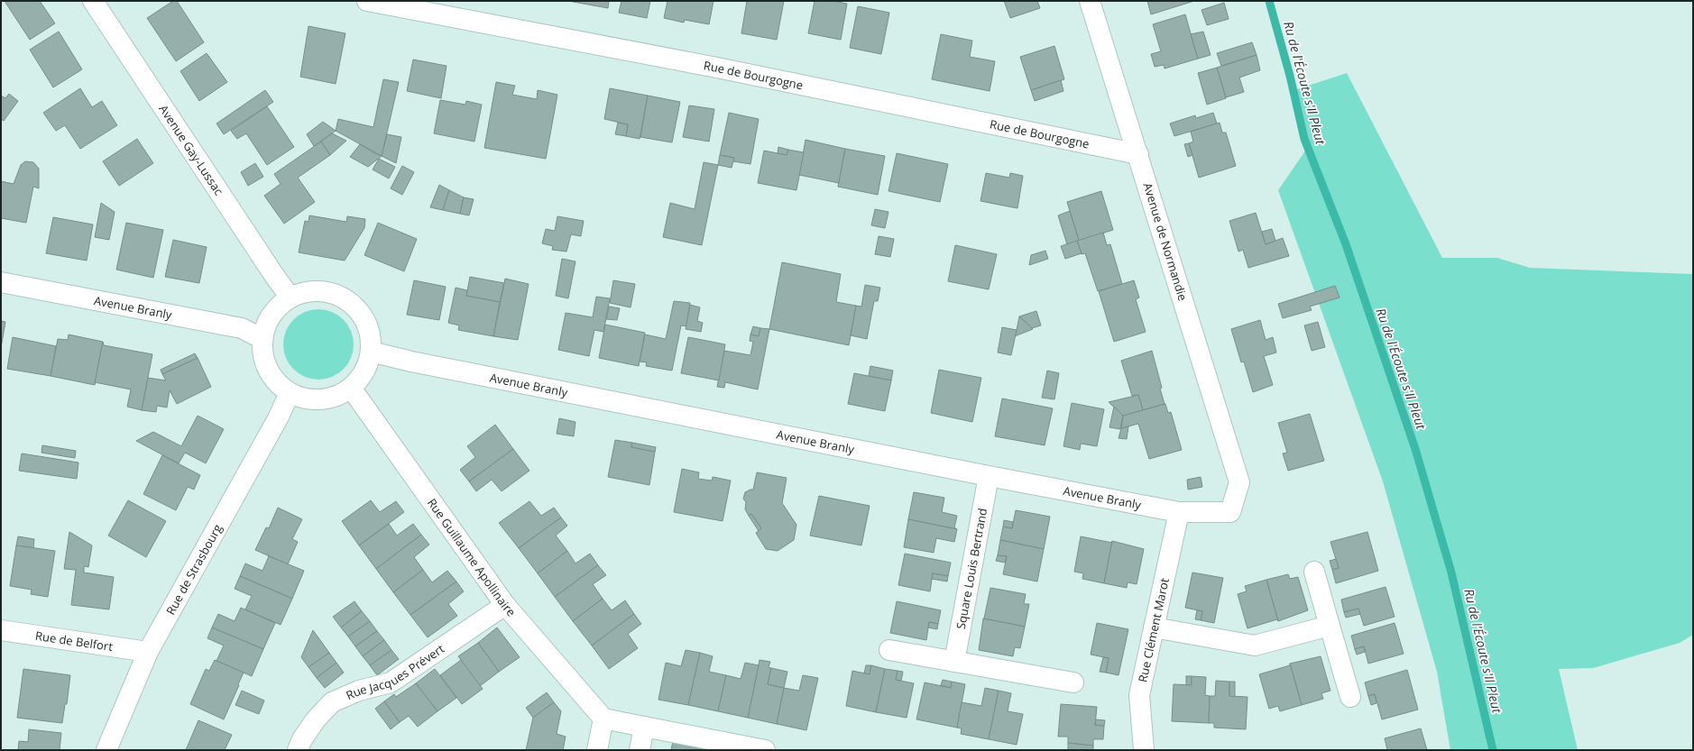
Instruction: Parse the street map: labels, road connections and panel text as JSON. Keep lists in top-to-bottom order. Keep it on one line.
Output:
{"streets":{"street":["Rue de Bourgogne","Avenue Gay-Lussac","Avenue de Normandie","Avenue Branly","Rue Guillaume Apollinaire","Rue de Strasbourg","Square Louis Bertrand","Rue Clément Marot","Rue de Belfort","Rue Jacques Prévert"]},"crossings":[["Rue de Bourgogne","Avenue de Normandie"],["Avenue Gay-Lussac","Avenue Branly"],["Avenue Gay-Lussac","Rue Guillaume Apollinaire"],["Avenue Gay-Lussac","Rue de Strasbourg"],["Avenue de Normandie","Avenue Branly"],["Avenue Branly","Rue Guillaume Apollinaire"],["Avenue Branly","Rue de Strasbourg"],["Avenue Branly","Square Louis Bertrand"],["Avenue Branly","Rue Clément Marot"],["Rue Guillaume Apollinaire","Rue de Strasbourg"],["Rue Guillaume Apollinaire","Rue Jacques Prévert"],["Rue de Strasbourg","Rue de Belfort"]],"water":["Ru de l'Écoute s'Il Pleut"]}
